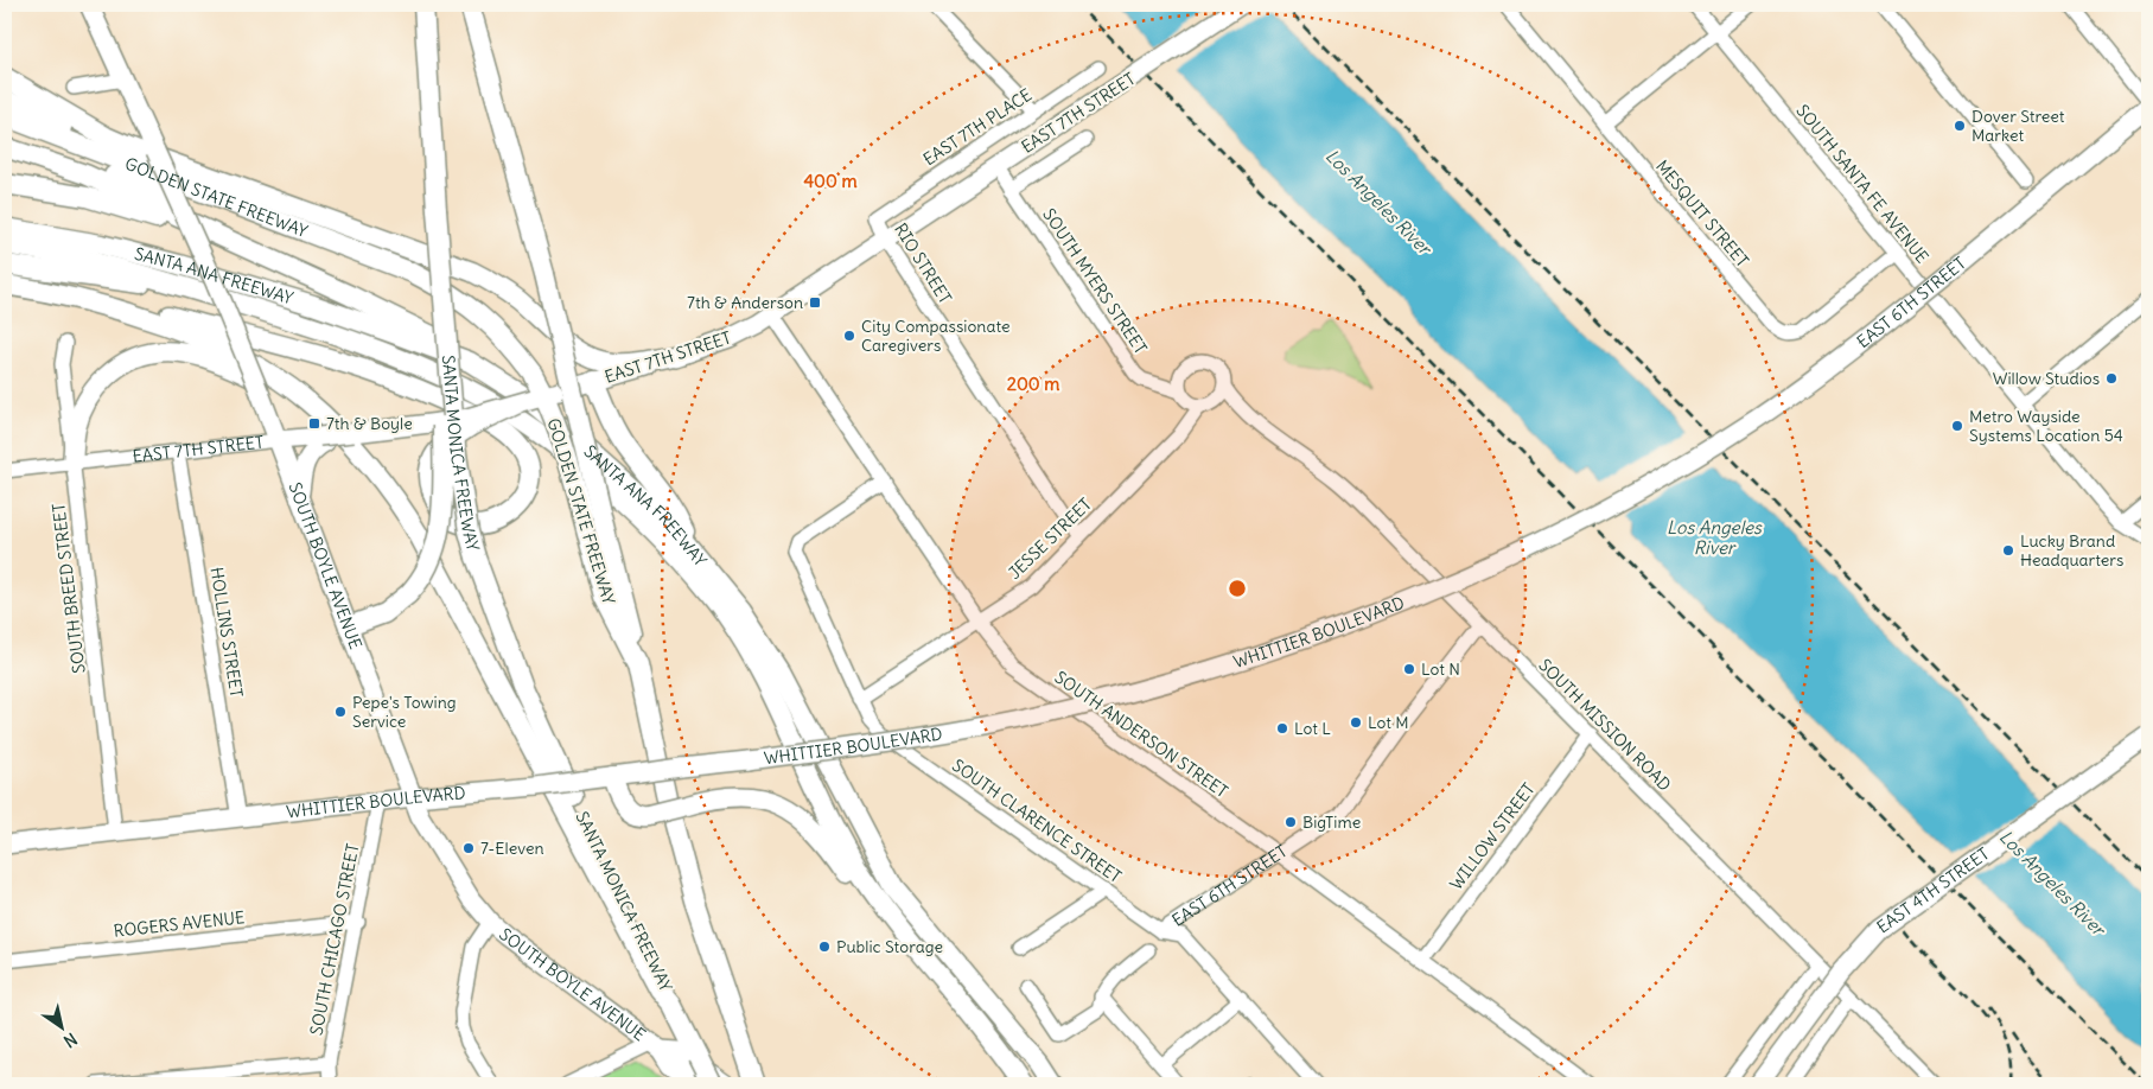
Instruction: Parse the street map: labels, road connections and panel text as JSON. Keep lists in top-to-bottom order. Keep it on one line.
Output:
{"streets":{"highway":["GOLDEN STATE FREEWAY","SANTA ANA FREEWAY","SANTA MONICA FREEWAY"],"main road":["EAST 7TH STREET","EAST 6TH STREET","SOUTH BOYLE AVENUE","WHITTIER BOULEVARD","EAST 4TH STREET"],"street":["EAST 7TH PLACE","SOUTH SANTA FE AVENUE","MESQUIT STREET","RIO STREET","SOUTH MYERS STREET","JESSE STREET","SOUTH BREED STREET","HOLLINS STREET","SOUTH MISSION ROAD","SOUTH ANDERSON STREET","SOUTH CLARENCE STREET","WILLOW STREET","ROGERS AVENUE","SOUTH CHICAGO STREET"]},"crossings":[["EAST 7TH STREET","RIO STREET"],["EAST 7TH STREET","SOUTH MYERS STREET"],["EAST 7TH STREET","SOUTH BOYLE AVENUE"],["EAST 7TH STREET","SOUTH BREED STREET"],["EAST 7TH STREET","HOLLINS STREET"],["EAST 7TH STREET","SOUTH ANDERSON STREET"],["EAST 7TH PLACE","RIO STREET"],["SOUTH SANTA FE AVENUE","MESQUIT STREET"],["RIO STREET","JESSE STREET"],["SOUTH MYERS STREET","JESSE STREET"],["SOUTH MYERS STREET","SOUTH MISSION ROAD"],["EAST 6TH STREET","WHITTIER BOULEVARD"],["EAST 6TH STREET","SOUTH MISSION ROAD"],["EAST 6TH STREET","SOUTH ANDERSON STREET"],["EAST 6TH STREET","SOUTH CLARENCE STREET"],["JESSE STREET","SOUTH MISSION ROAD"],["JESSE STREET","SOUTH ANDERSON STREET"],["JESSE STREET","SOUTH CLARENCE STREET"],["SOUTH BOYLE AVENUE","WHITTIER BOULEVARD"],["SOUTH BREED STREET","WHITTIER BOULEVARD"],["WHITTIER BOULEVARD","HOLLINS STREET"],["WHITTIER BOULEVARD","SOUTH CHICAGO STREET"],["SOUTH MISSION ROAD","WILLOW STREET"],["SOUTH ANDERSON STREET","SOUTH CLARENCE STREET"],["SOUTH ANDERSON STREET","WILLOW STREET"],["ROGERS AVENUE","SOUTH CHICAGO STREET"]],"water":["Los Angeles River"],"places":{"other":["Dover Street Market","City Compassionate Caregivers","Willow Studios","Metro Wayside Systems Location 54","Lucky Brand Headquarters","Lot N","Pepe's Towing Service","Lot M","Lot L","BigTime","7-Eleven","Public Storage"],"transit":["7th & Anderson","7th & Boyle"]},"north":"bottom right","rings":["400 m","200 m"]}
